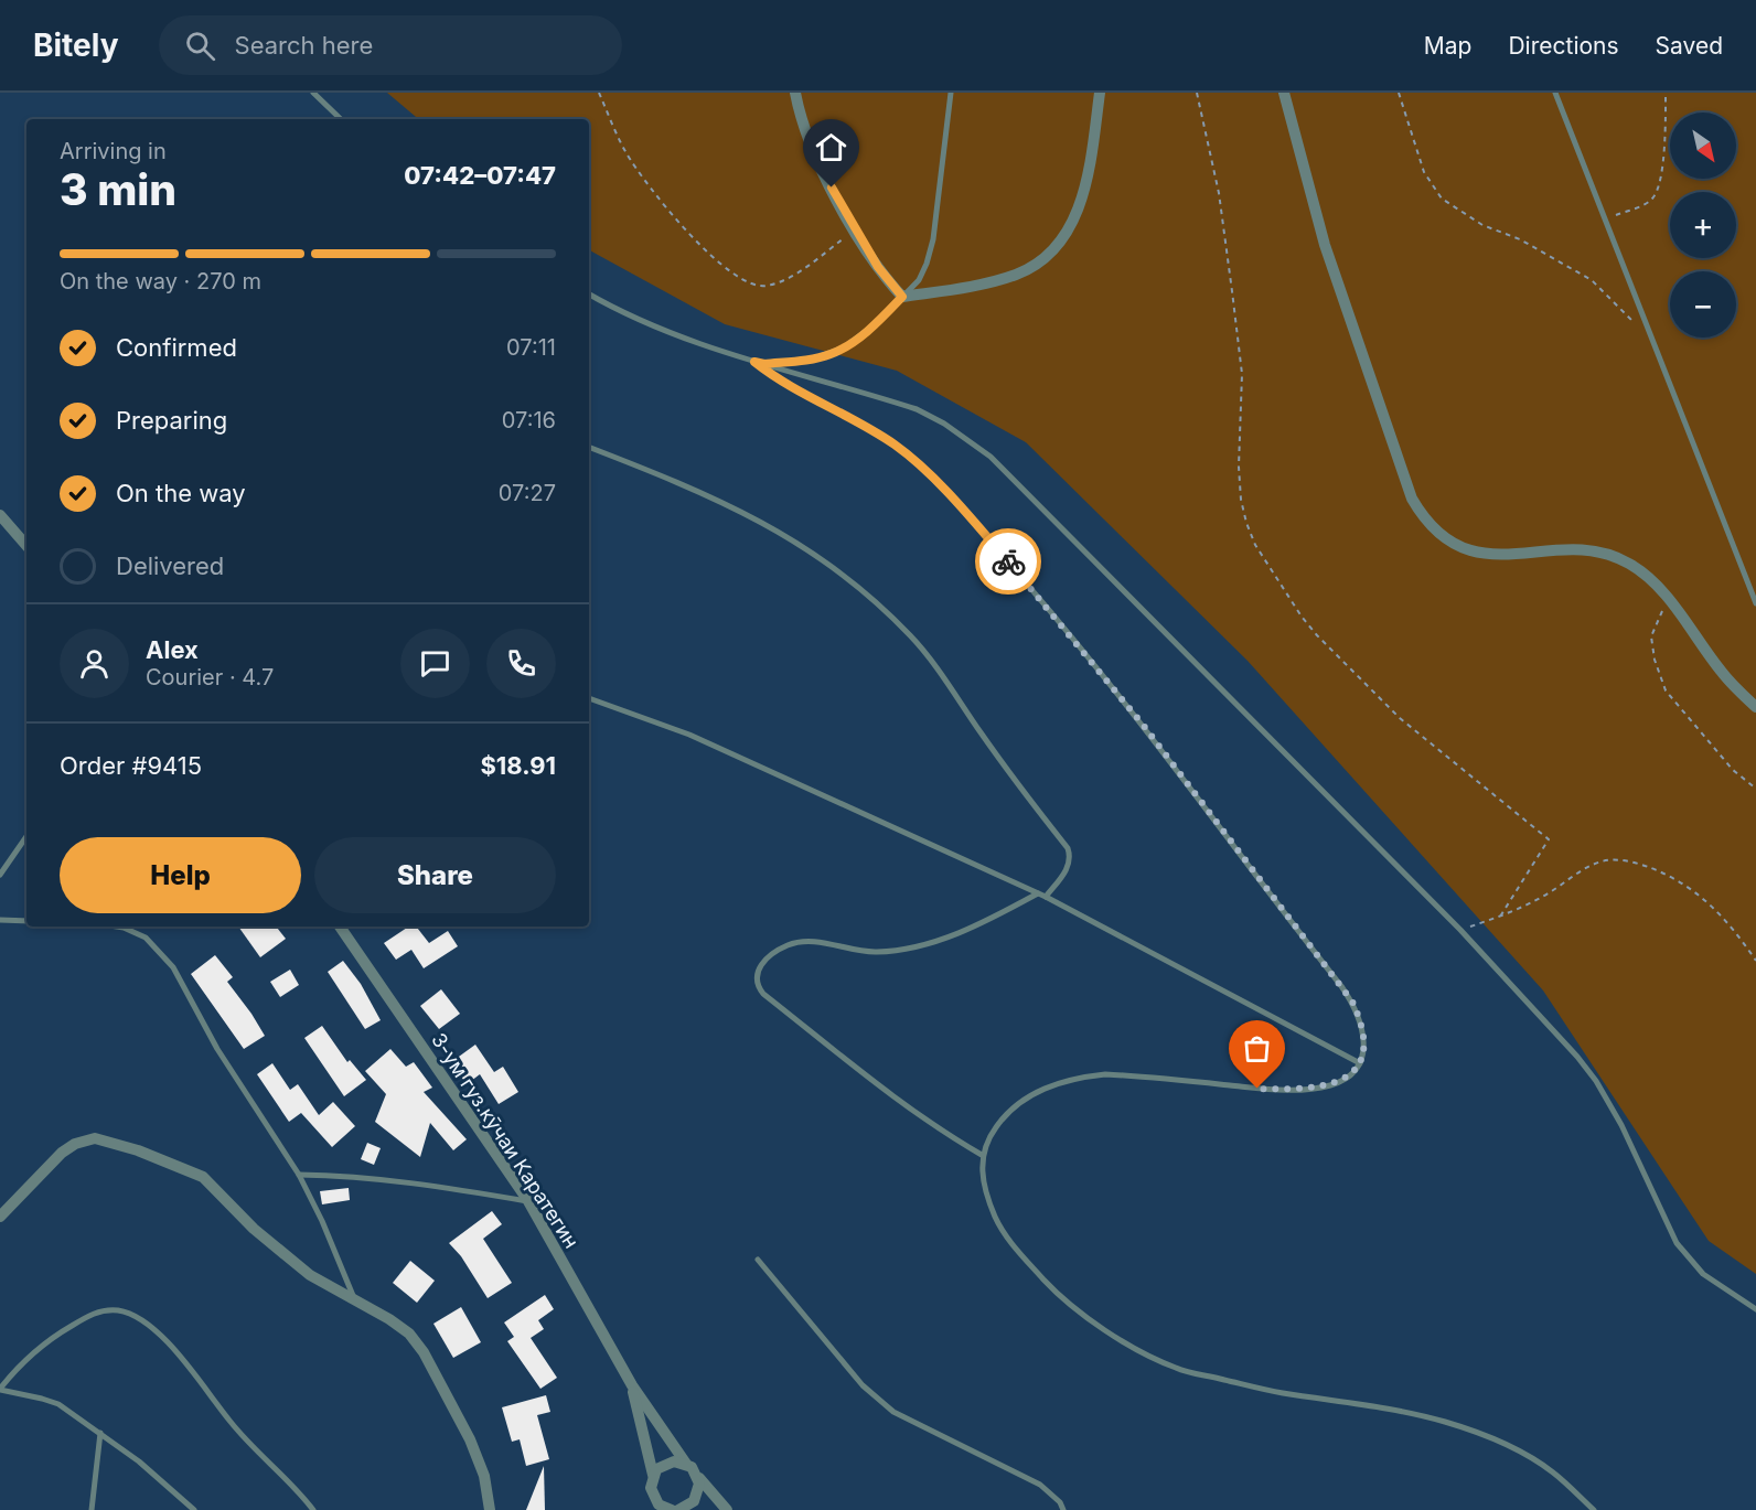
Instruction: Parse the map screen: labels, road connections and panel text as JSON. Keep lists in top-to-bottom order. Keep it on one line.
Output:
{"streets":{"street":["3-ум гуз.кӯчаи Каратегин"]},"north":"bottom right","page":{"header":"Bitely","search":"Search here","nav":["Map","Directions","Saved"],"map_buttons":["+","−"],"heading":["3 min","Arriving in","07:42–07:47"],"panel":["Alex","Courier · 4.7","Order #9415","$18.91"],"bar":"On the way · 270 m","list":[["Confirmed","07:11"],["Preparing","07:16"],["On the way","07:27"],"Delivered"],"buttons":["Help","Share"]}}
